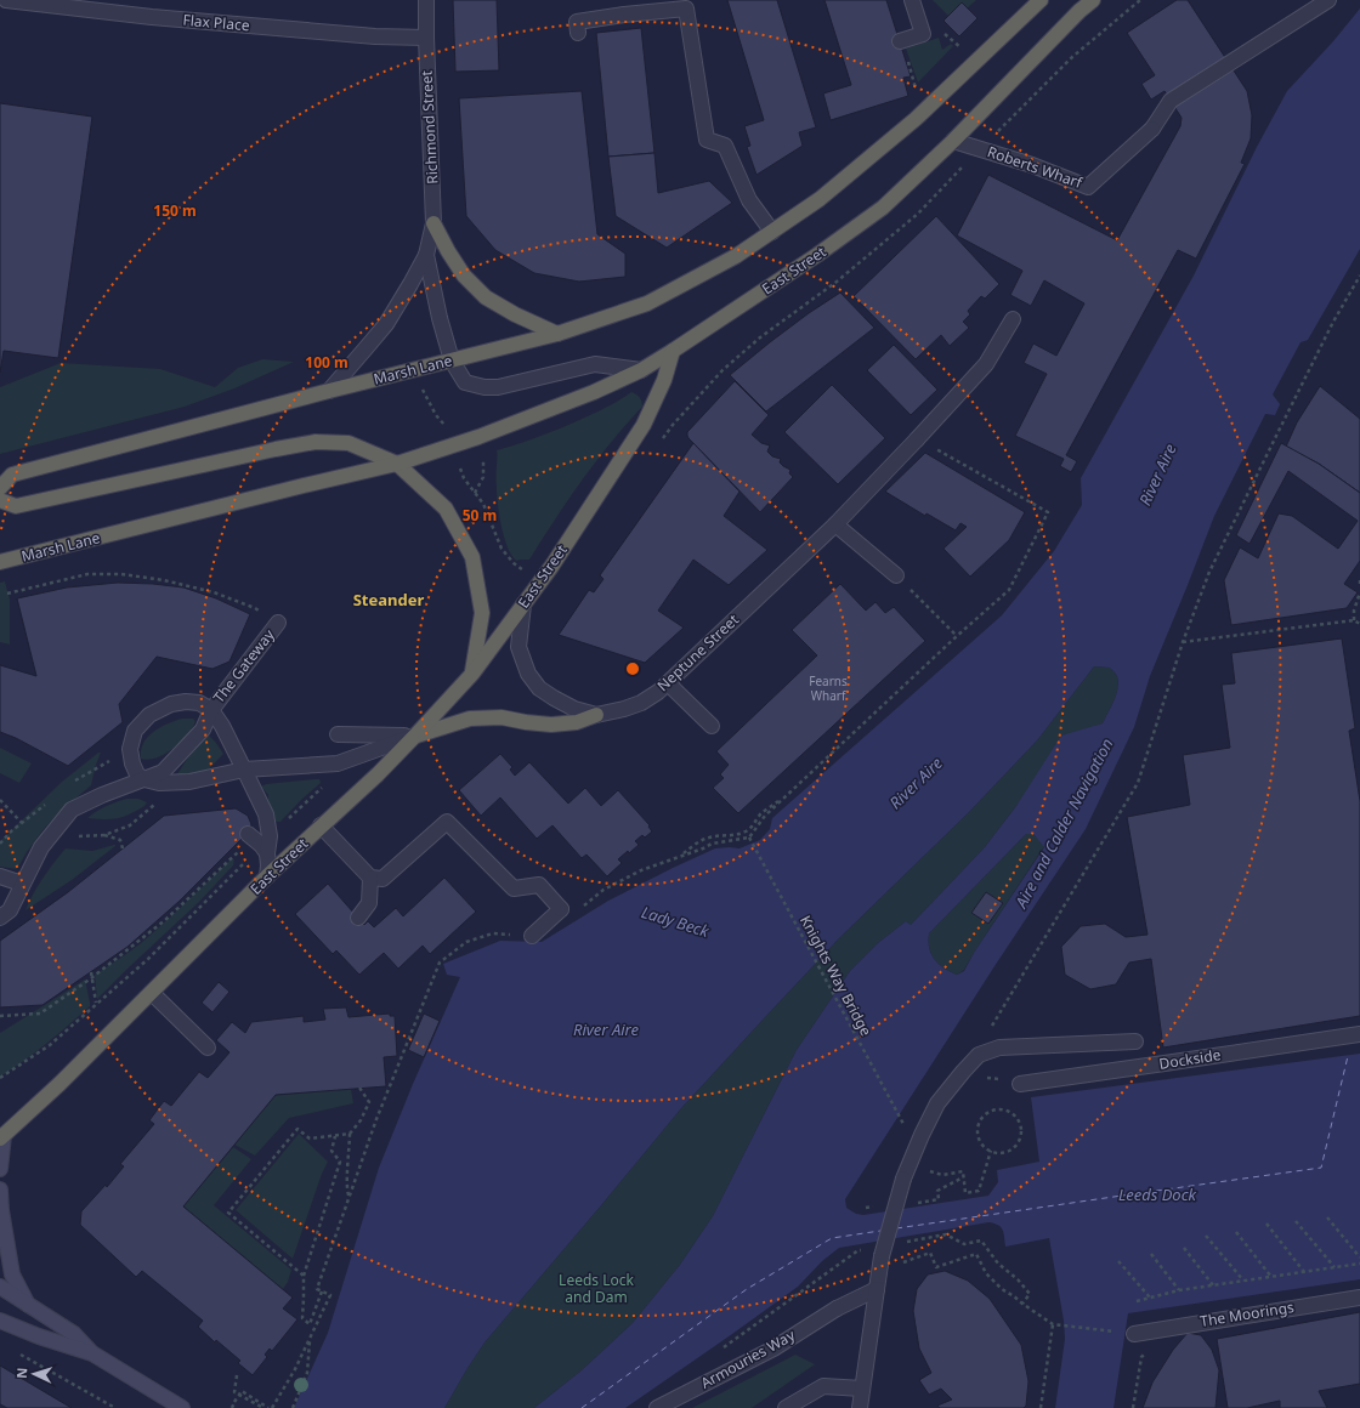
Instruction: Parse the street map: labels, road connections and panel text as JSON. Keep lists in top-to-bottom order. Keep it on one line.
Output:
{"streets":{"highway":["East Street","Marsh Lane"],"street":["Flax Place","Richmond Street","Roberts Wharf","Neptune Street","The Gateway","Dockside","The Moorings","Armouries Way"],"path":["Knights Way Bridge"]},"crossings":[["Flax Place","Richmond Street"],["Richmond Street","Marsh Lane"],["Roberts Wharf","East Street"],["East Street","Marsh Lane"],["East Street","Neptune Street"],["East Street","The Gateway"]],"districts":["Steander"],"water":["River Aire","Aire and Calder Navigation","Lady Beck","Leeds Dock"],"parks":["Leeds Lock and Dam"],"house_numbers":["Fearns Wharf"],"north":"left","rings":["150 m","100 m","50 m"]}
